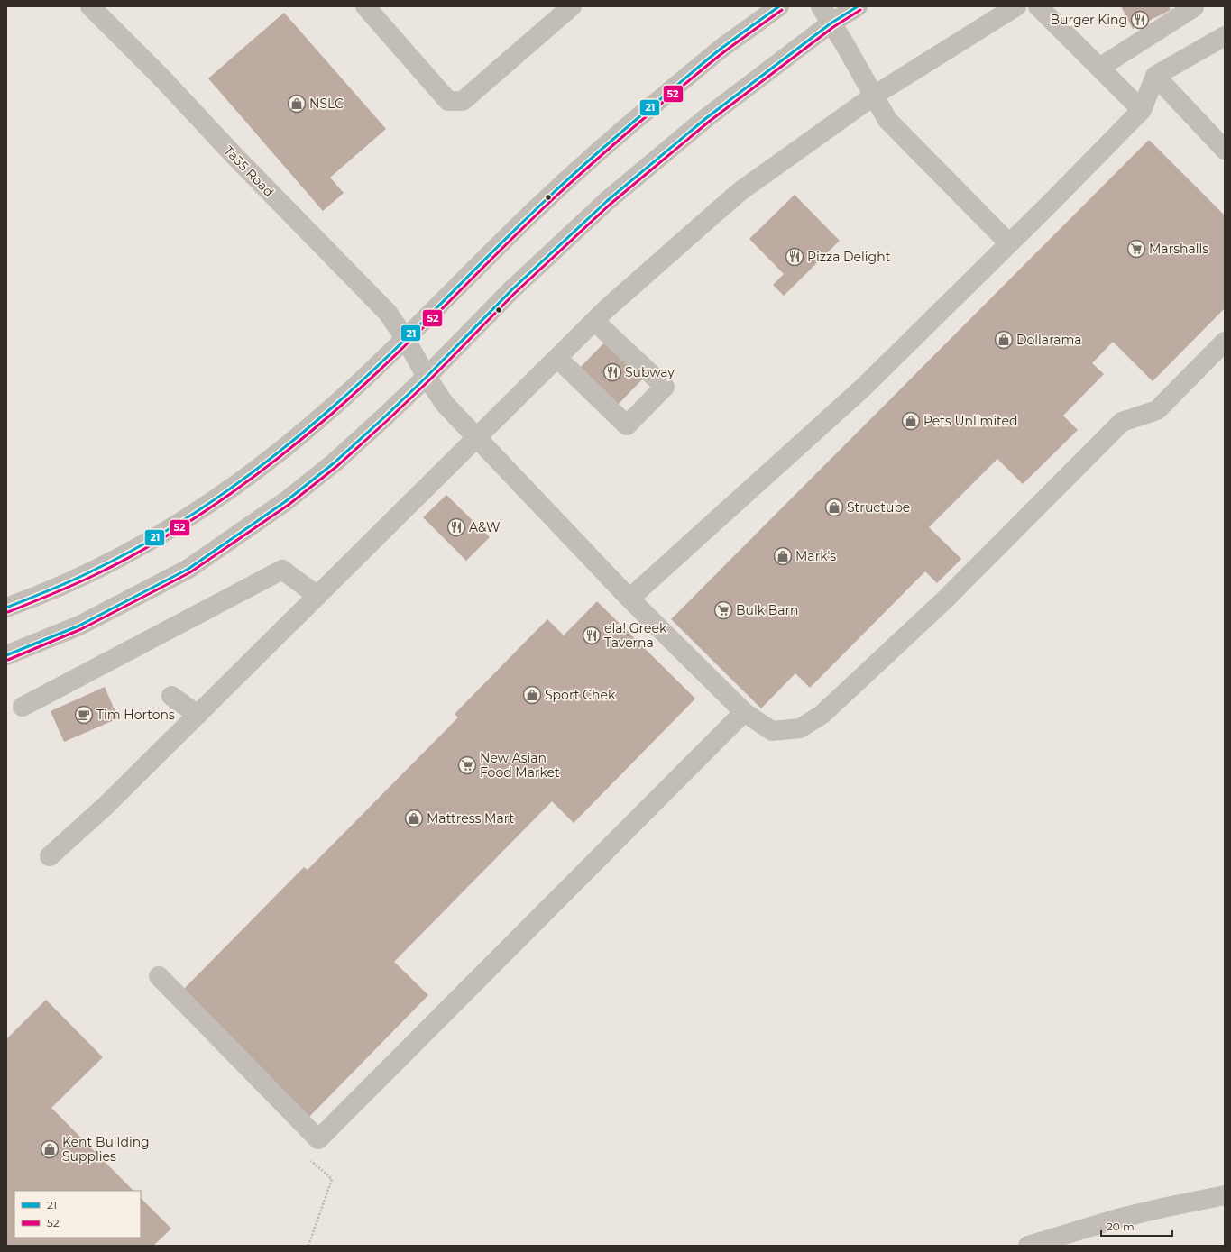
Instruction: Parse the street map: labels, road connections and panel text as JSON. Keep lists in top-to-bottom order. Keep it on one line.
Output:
{"streets":{"street":["Ta35 Road"]},"places":{"restaurant":["Burger King","Pizza Delight","Subway","A&W","ela! Greek Taverna"],"shop":["NSLC","Dollarama","Pets Unlimited","Structube","Mark's","Sport Chek","Mattress Mart","Kent Building Supplies"],"supermarket":["Marshalls","Bulk Barn","New Asian Food Market"],"cafe":["Tim Hortons"]},"lines":["transit line 21","transit line 52"],"legend":["21","52"],"scale_bar":"20 m"}
